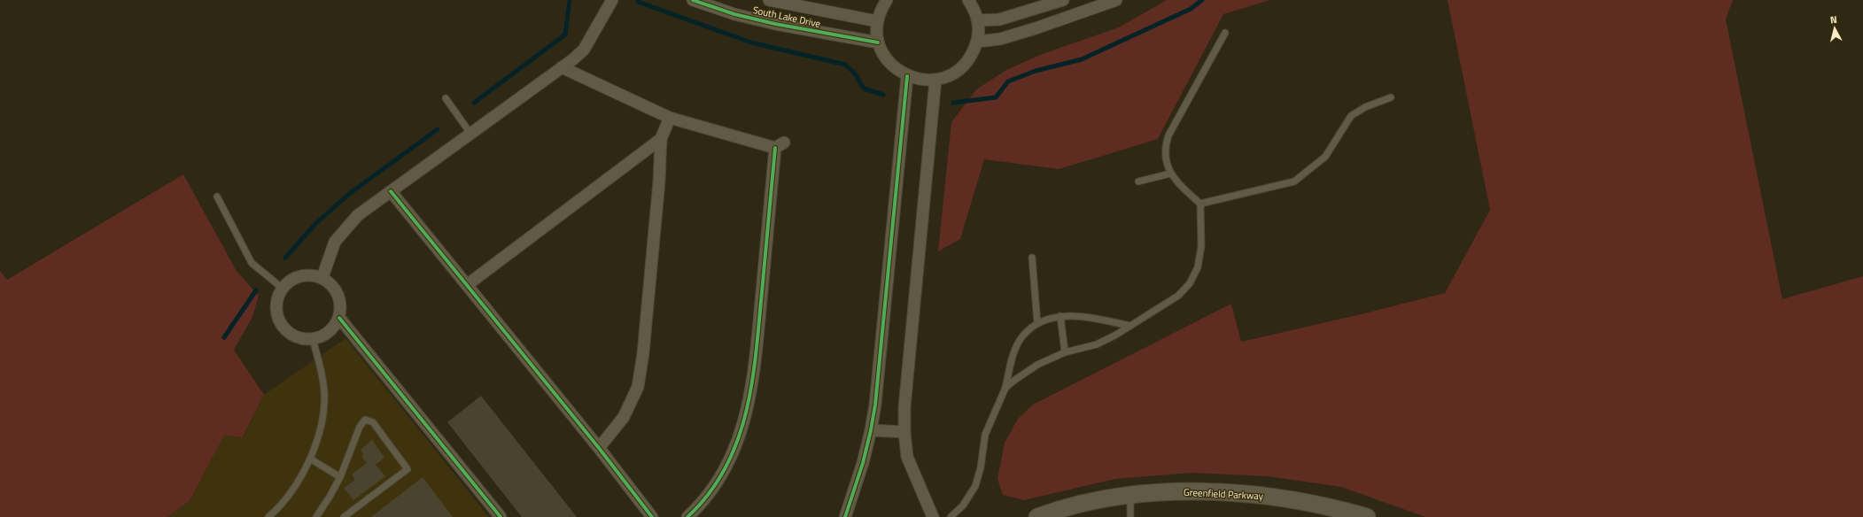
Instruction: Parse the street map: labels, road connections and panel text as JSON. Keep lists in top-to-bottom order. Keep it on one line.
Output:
{"streets":{"main road":["Greenfield Parkway"],"street":["South Lake Drive"]},"north":"top"}
